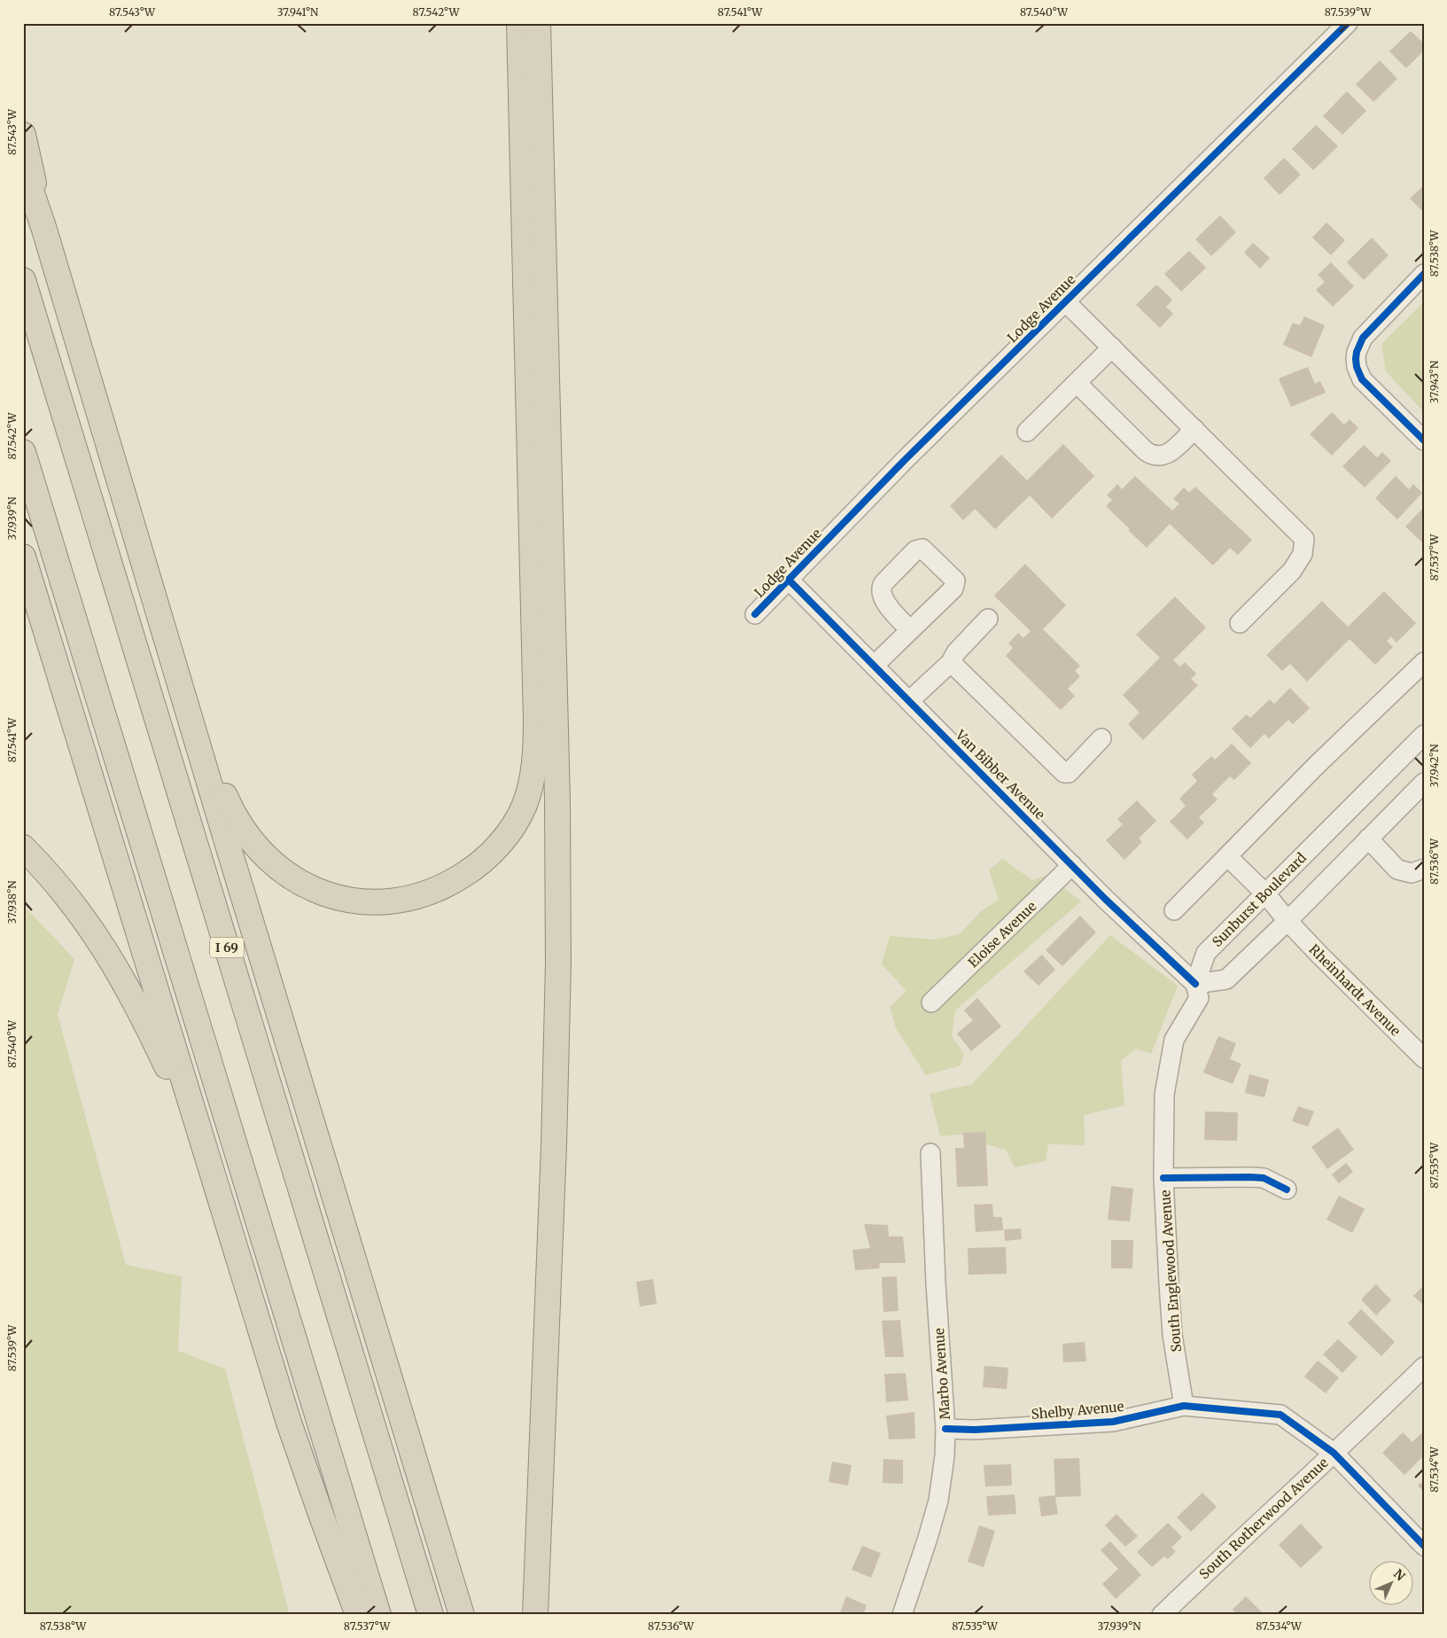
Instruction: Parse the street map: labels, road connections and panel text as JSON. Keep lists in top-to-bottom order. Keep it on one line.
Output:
{"streets":{"highway":["I 69"],"street":["Lodge Avenue","Van Bibber Avenue","Sunburst Boulevard","Eloise Avenue","Rheinhardt Avenue","South Englewood Avenue","Marbo Avenue","Shelby Avenue","South Rotherwood Avenue"]},"crossings":[["Lodge Avenue","Van Bibber Avenue"],["Van Bibber Avenue","Sunburst Boulevard"],["Van Bibber Avenue","Eloise Avenue"],["Van Bibber Avenue","South Englewood Avenue"],["Sunburst Boulevard","Rheinhardt Avenue"],["Sunburst Boulevard","South Englewood Avenue"],["South Englewood Avenue","Shelby Avenue"],["Marbo Avenue","Shelby Avenue"],["Shelby Avenue","South Rotherwood Avenue"]],"north":"top right","coordinates":["87.543°W","37.941°N","87.542°W","87.541°W","87.540°W","87.539°W","87.538°W","37.943°N","37.939°N","87.537°W","37.942°N","87.536°W","37.938°N","87.535°W","87.534°W"]}
